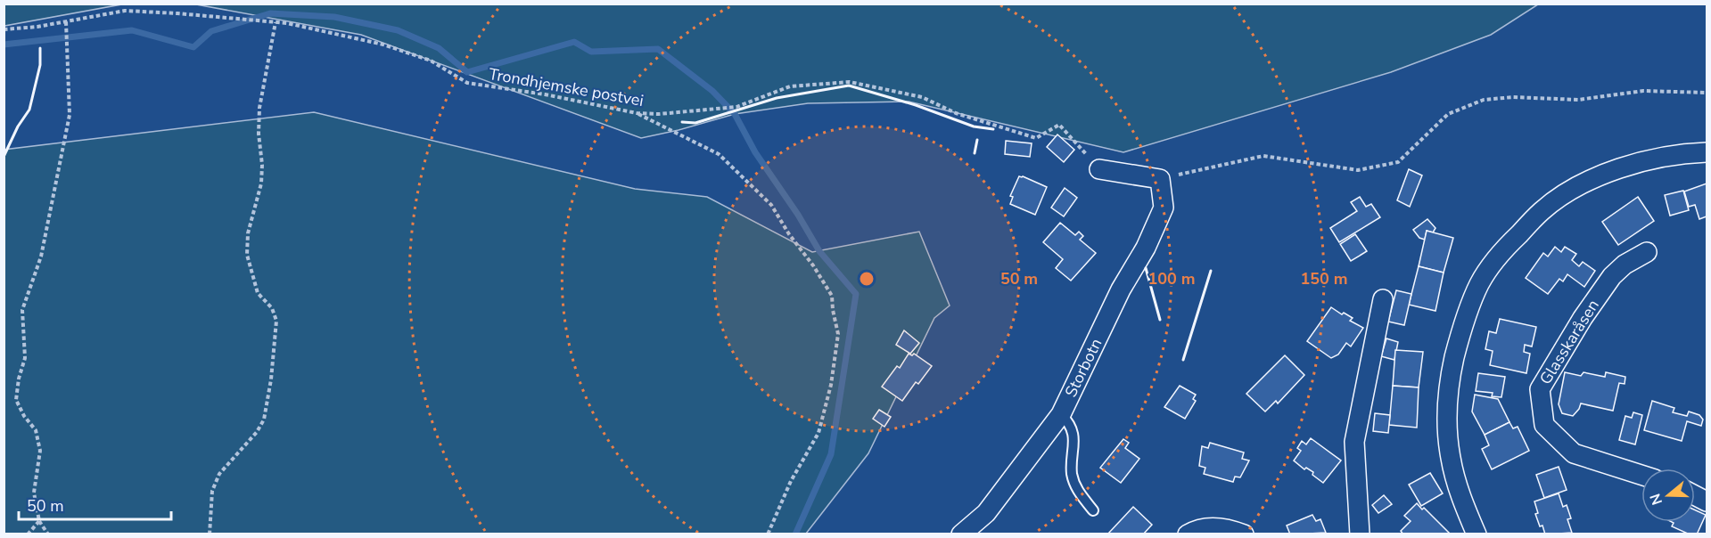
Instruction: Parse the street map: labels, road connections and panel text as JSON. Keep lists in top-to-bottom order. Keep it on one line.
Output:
{"streets":{"street":["Glasskaråsen","Storbotn"],"path":["Trondhjemske postvei"]},"scale_bar":"50 m","north":"left","rings":["50 m","100 m","150 m"]}
